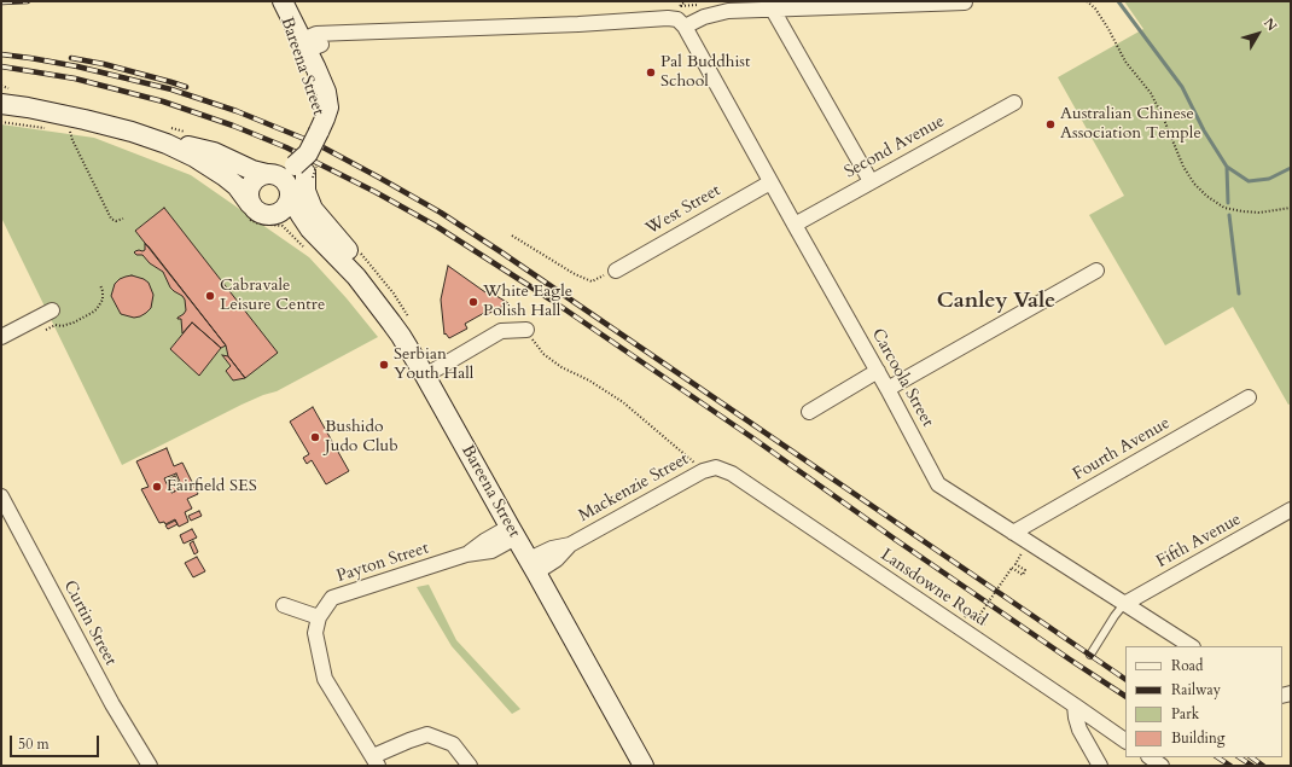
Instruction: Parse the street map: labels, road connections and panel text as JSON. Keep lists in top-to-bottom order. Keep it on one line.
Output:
{"streets":{"main road":["Bareena Street"],"street":["Second Avenue","West Street","Carcoola Street","Fourth Avenue","Mackenzie Street","Fifth Avenue","Payton Street","Lansdowne Road","Curtin Street"]},"crossings":[["Bareena Street","Mackenzie Street"],["Bareena Street","Payton Street"],["Second Avenue","Carcoola Street"],["West Street","Carcoola Street"],["Carcoola Street","Fourth Avenue"],["Carcoola Street","Fifth Avenue"],["Mackenzie Street","Lansdowne Road"]],"districts":["Canley Vale"],"places":["Pal Buddhist School","Australian Chinese Association Temple","Cabravale Leisure Centre","White Eagle Polish Hall","Serbian Youth Hall","Bushido Judo Club","Fairfield SES"],"legend":["Road","Railway","Park","Building"],"scale_bar":"50 m","north":"top right"}
